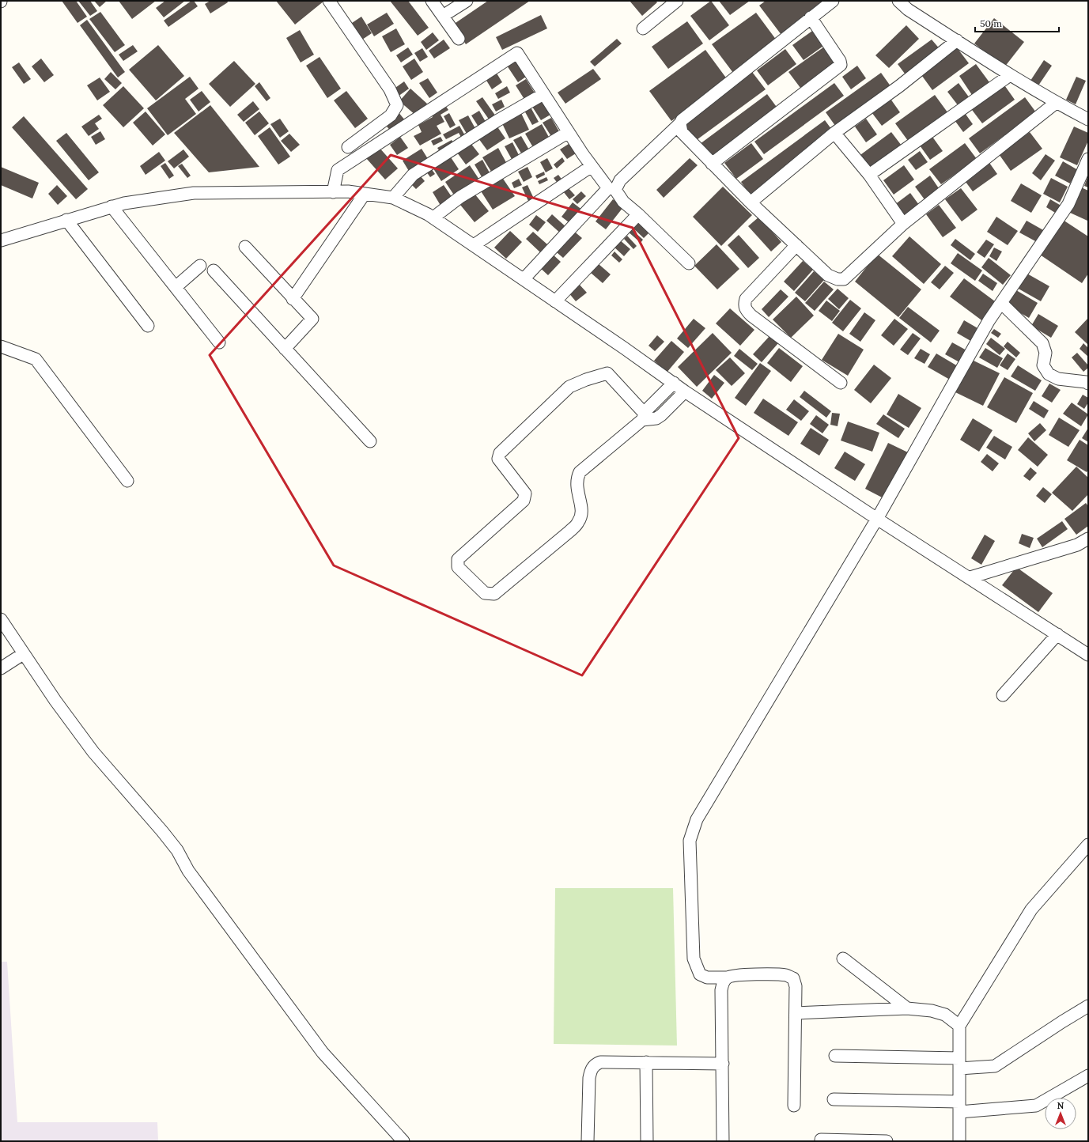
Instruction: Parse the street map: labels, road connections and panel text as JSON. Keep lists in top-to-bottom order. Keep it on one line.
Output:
{"scale_bar":"50 m","north":"top"}
